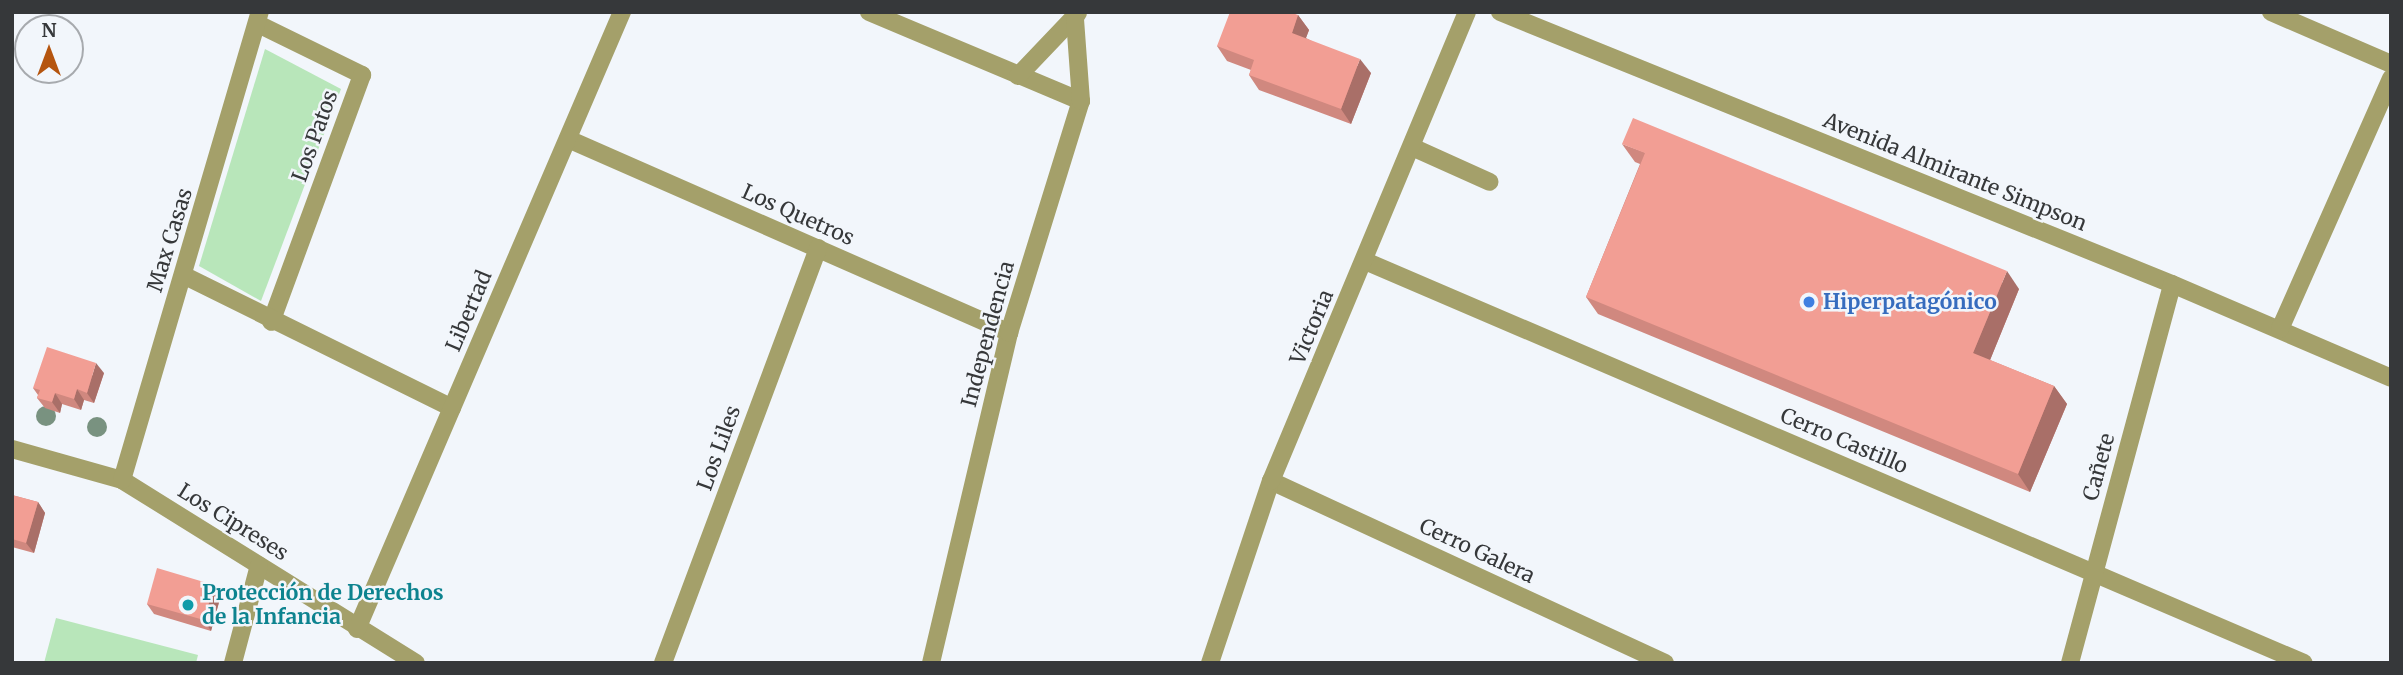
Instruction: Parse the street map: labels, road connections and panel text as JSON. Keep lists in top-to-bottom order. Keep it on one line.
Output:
{"streets":{"street":["Los Patos","Avenida Almirante Simpson","Los Quetros","Max Casas","Libertad","Victoria","Independencia","Cerro Castillo","Los Liles","Cañete","Los Cipreses","Cerro Galera"]},"crossings":[["Los Patos","Max Casas"],["Avenida Almirante Simpson","Cañete"],["Los Quetros","Libertad"],["Los Quetros","Independencia"],["Los Quetros","Los Liles"],["Max Casas","Los Cipreses"],["Libertad","Los Cipreses"],["Victoria","Cerro Castillo"],["Victoria","Cerro Galera"],["Cerro Castillo","Cañete"]],"places":["Hiperpatagónico","Protección de Derechos de la Infancia"],"north":"top"}
